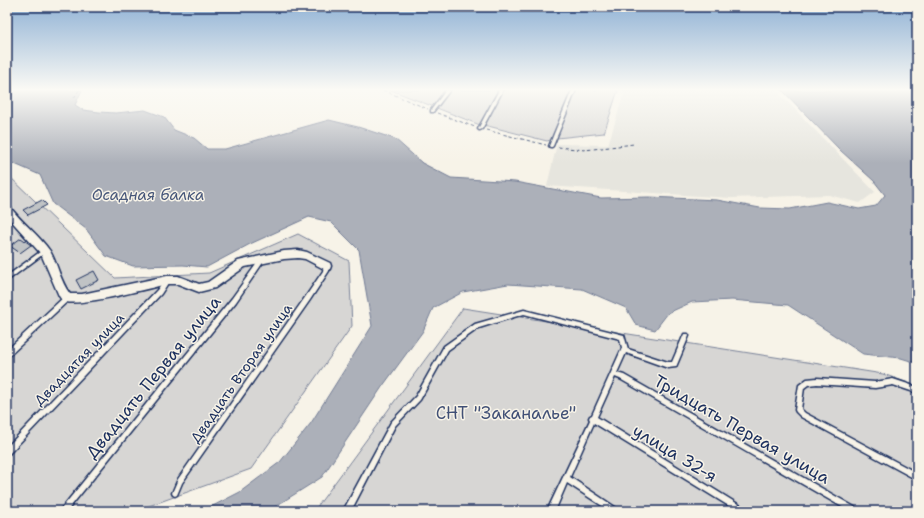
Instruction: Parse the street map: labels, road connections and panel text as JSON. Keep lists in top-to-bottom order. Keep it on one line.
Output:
{"streets":{"lane":["Двадцатая улица","Двадцать Вторая улица","Двадцать Первая улица","Тридцать Первая улица","улица 32-я"]},"water":["Осадная балка"],"parks":["СНТ \"Заканалье\""]}
